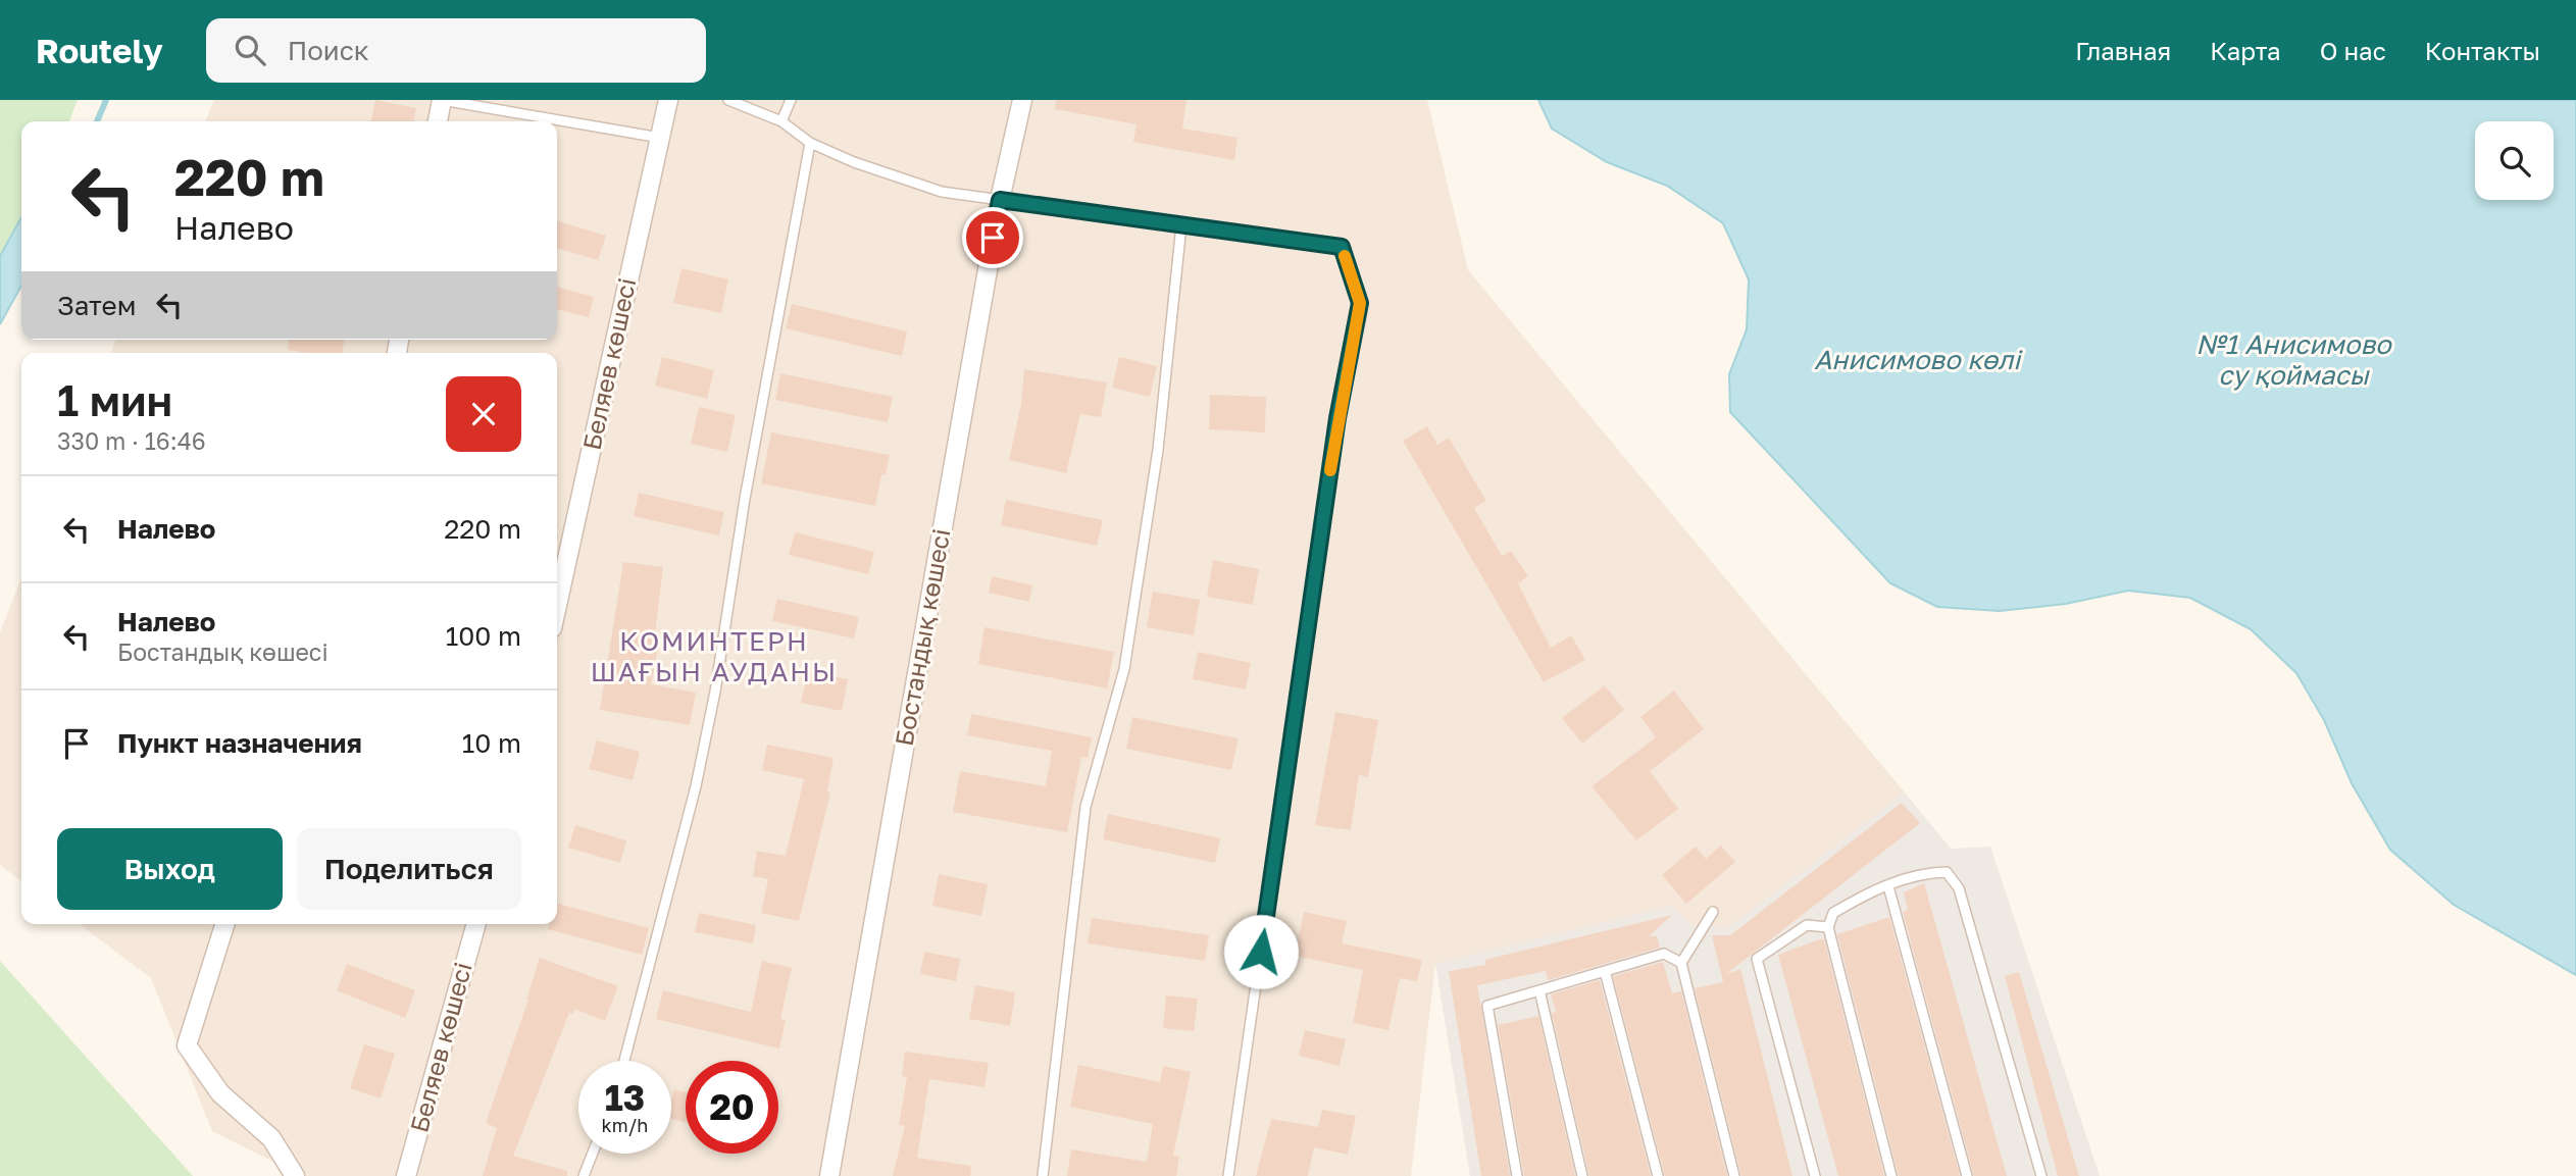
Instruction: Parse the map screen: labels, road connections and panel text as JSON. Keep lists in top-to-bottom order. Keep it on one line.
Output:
{"streets":{"street":["Беляев көшесі","Бостандық көшесі"]},"districts":["КОМИНТЕРН ШАҒЫН АУДАНЫ"],"water":["№1 Анисимово су қоймасы","Анисимово көлі"],"page":{"header":"Routely","search":"Поиск","nav":["Главная","Карта","О нас","Контакты"],"turn":["220 m","Налево"],"then":"Затем","heading":["1 мин","330 m · 16:46"],"list":[{"name":"Налево","value":"220 m"},{"name":"Налево","note":"Бостандық көшесі","value":"100 m"},{"name":"Пункт назначения","value":"10 m"}],"buttons":["Выход","Поделиться"],"speed":"13 km/h","limit":"20"}}
